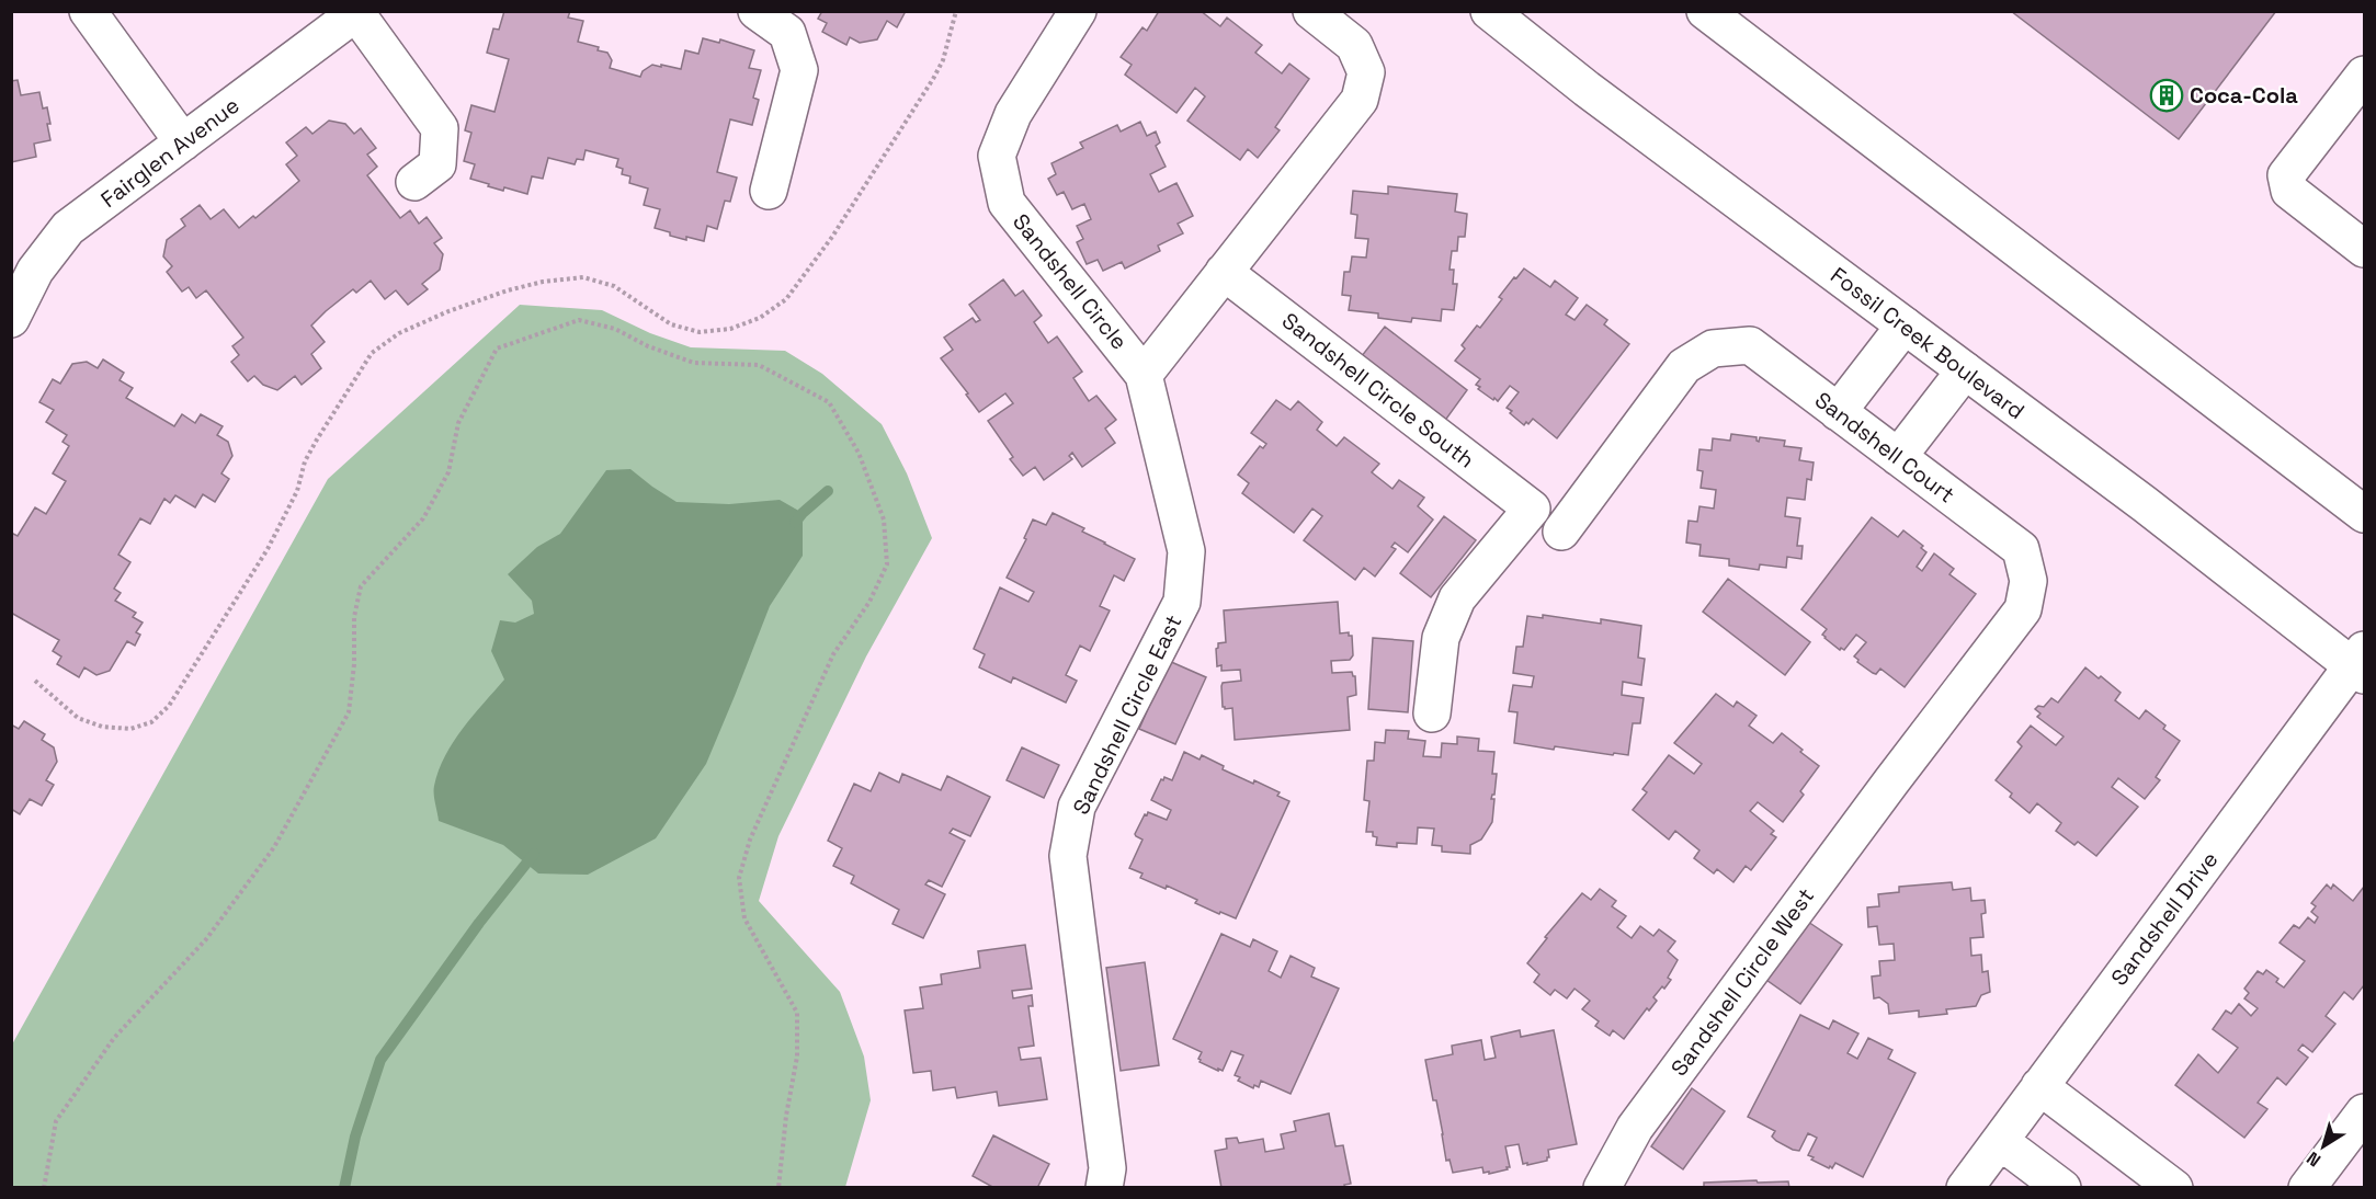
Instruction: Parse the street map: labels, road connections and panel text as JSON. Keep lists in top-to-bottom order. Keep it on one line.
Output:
{"streets":{"main road":["Fairglen Avenue","Sandshell Circle","Fossil Creek Boulevard","Sandshell Circle South","Sandshell Court","Sandshell Circle East","Sandshell Drive","Sandshell Circle West"]},"crossings":[["Sandshell Circle","Sandshell Circle East"],["Fossil Creek Boulevard","Sandshell Drive"],["Sandshell Court","Sandshell Circle West"]],"places":{"building":["Coca-Cola"]},"north":"bottom left"}
